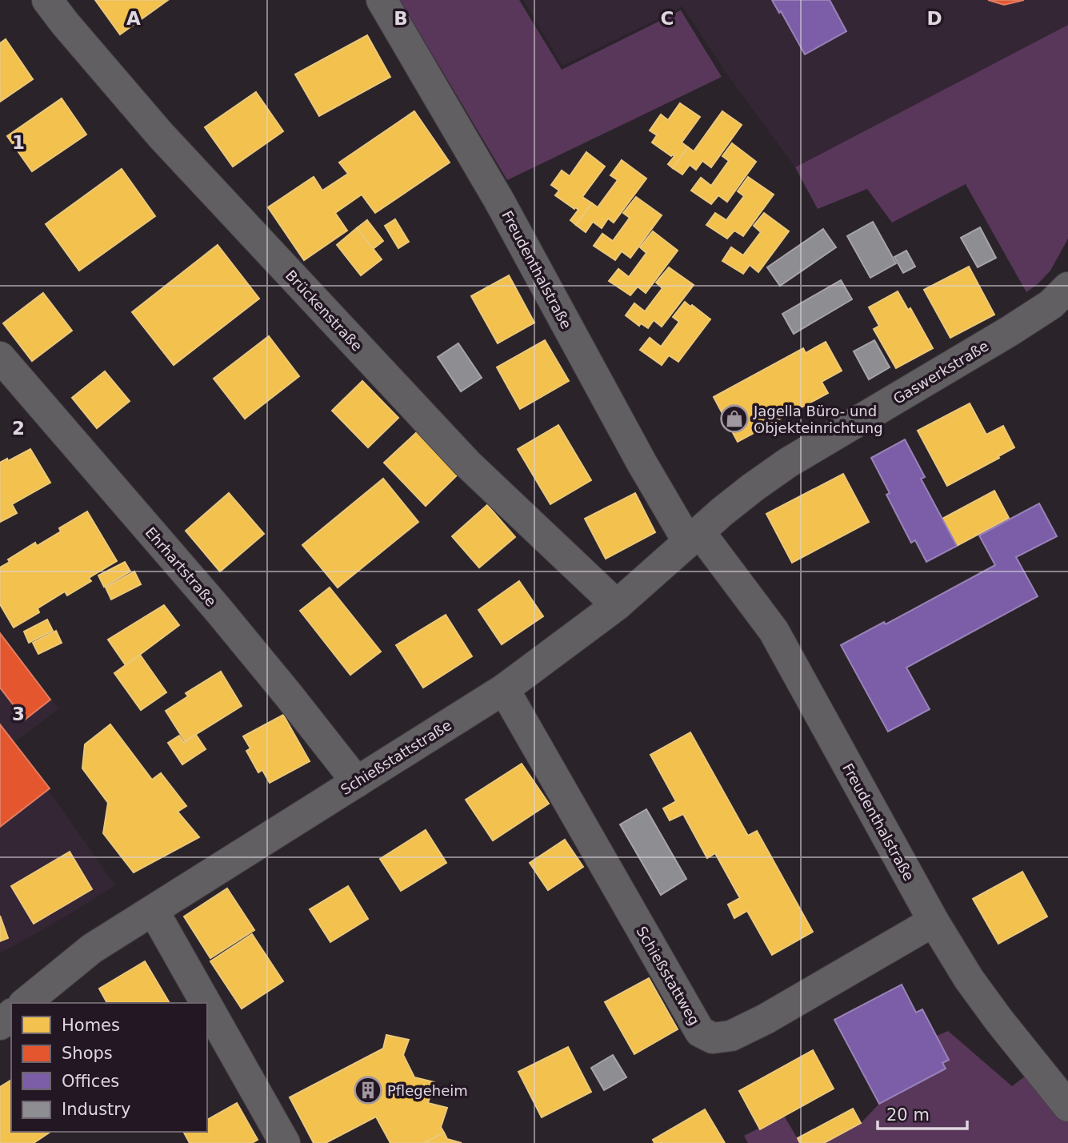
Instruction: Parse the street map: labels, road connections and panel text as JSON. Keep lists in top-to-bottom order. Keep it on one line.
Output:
{"streets":{"street":["Freudenthalstraße","Brückenstraße","Gaswerkstraße","Ehrhartstraße","Schießstattstraße","Schießstattweg"]},"crossings":[["Freudenthalstraße","Schießstattstraße"],["Freudenthalstraße","Schießstattweg"],["Brückenstraße","Schießstattstraße"],["Gaswerkstraße","Schießstattstraße"],["Ehrhartstraße","Schießstattstraße"],["Schießstattstraße","Schießstattweg"]],"places":{"shop":["Jagella Büro- und Objekteinrichtung"],"building":["Pflegeheim"]},"legend":["Homes","Shops","Offices","Industry"],"scale_bar":"20 m","grid":{"columns":["A","B","C","D"],"rows":["1","2","3"]}}
